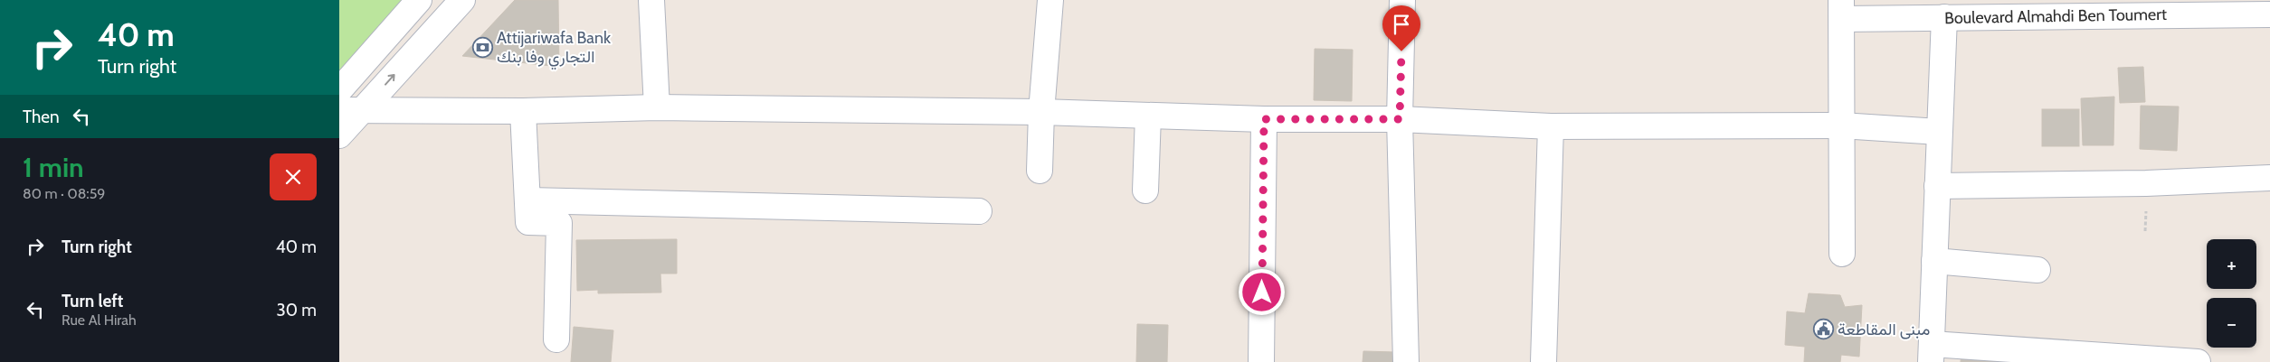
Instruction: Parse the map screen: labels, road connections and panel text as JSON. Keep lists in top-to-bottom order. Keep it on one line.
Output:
{"streets":{"street":["Boulevard Almahdi Ben Toumert"]},"places":{"bank":["Attijariwafa Bank التجاري وفا بنك"],"public building":["مبنى المقاطعة"]},"page":{"turn":["40 m","Turn right"],"then":"Then","heading":["1 min","80 m · 08:59"],"list":[{"name":"Turn right","value":"40 m"},{"name":"Turn left","note":"Rue Al Hirah","value":"30 m"}],"map_buttons":["+","−"]}}
